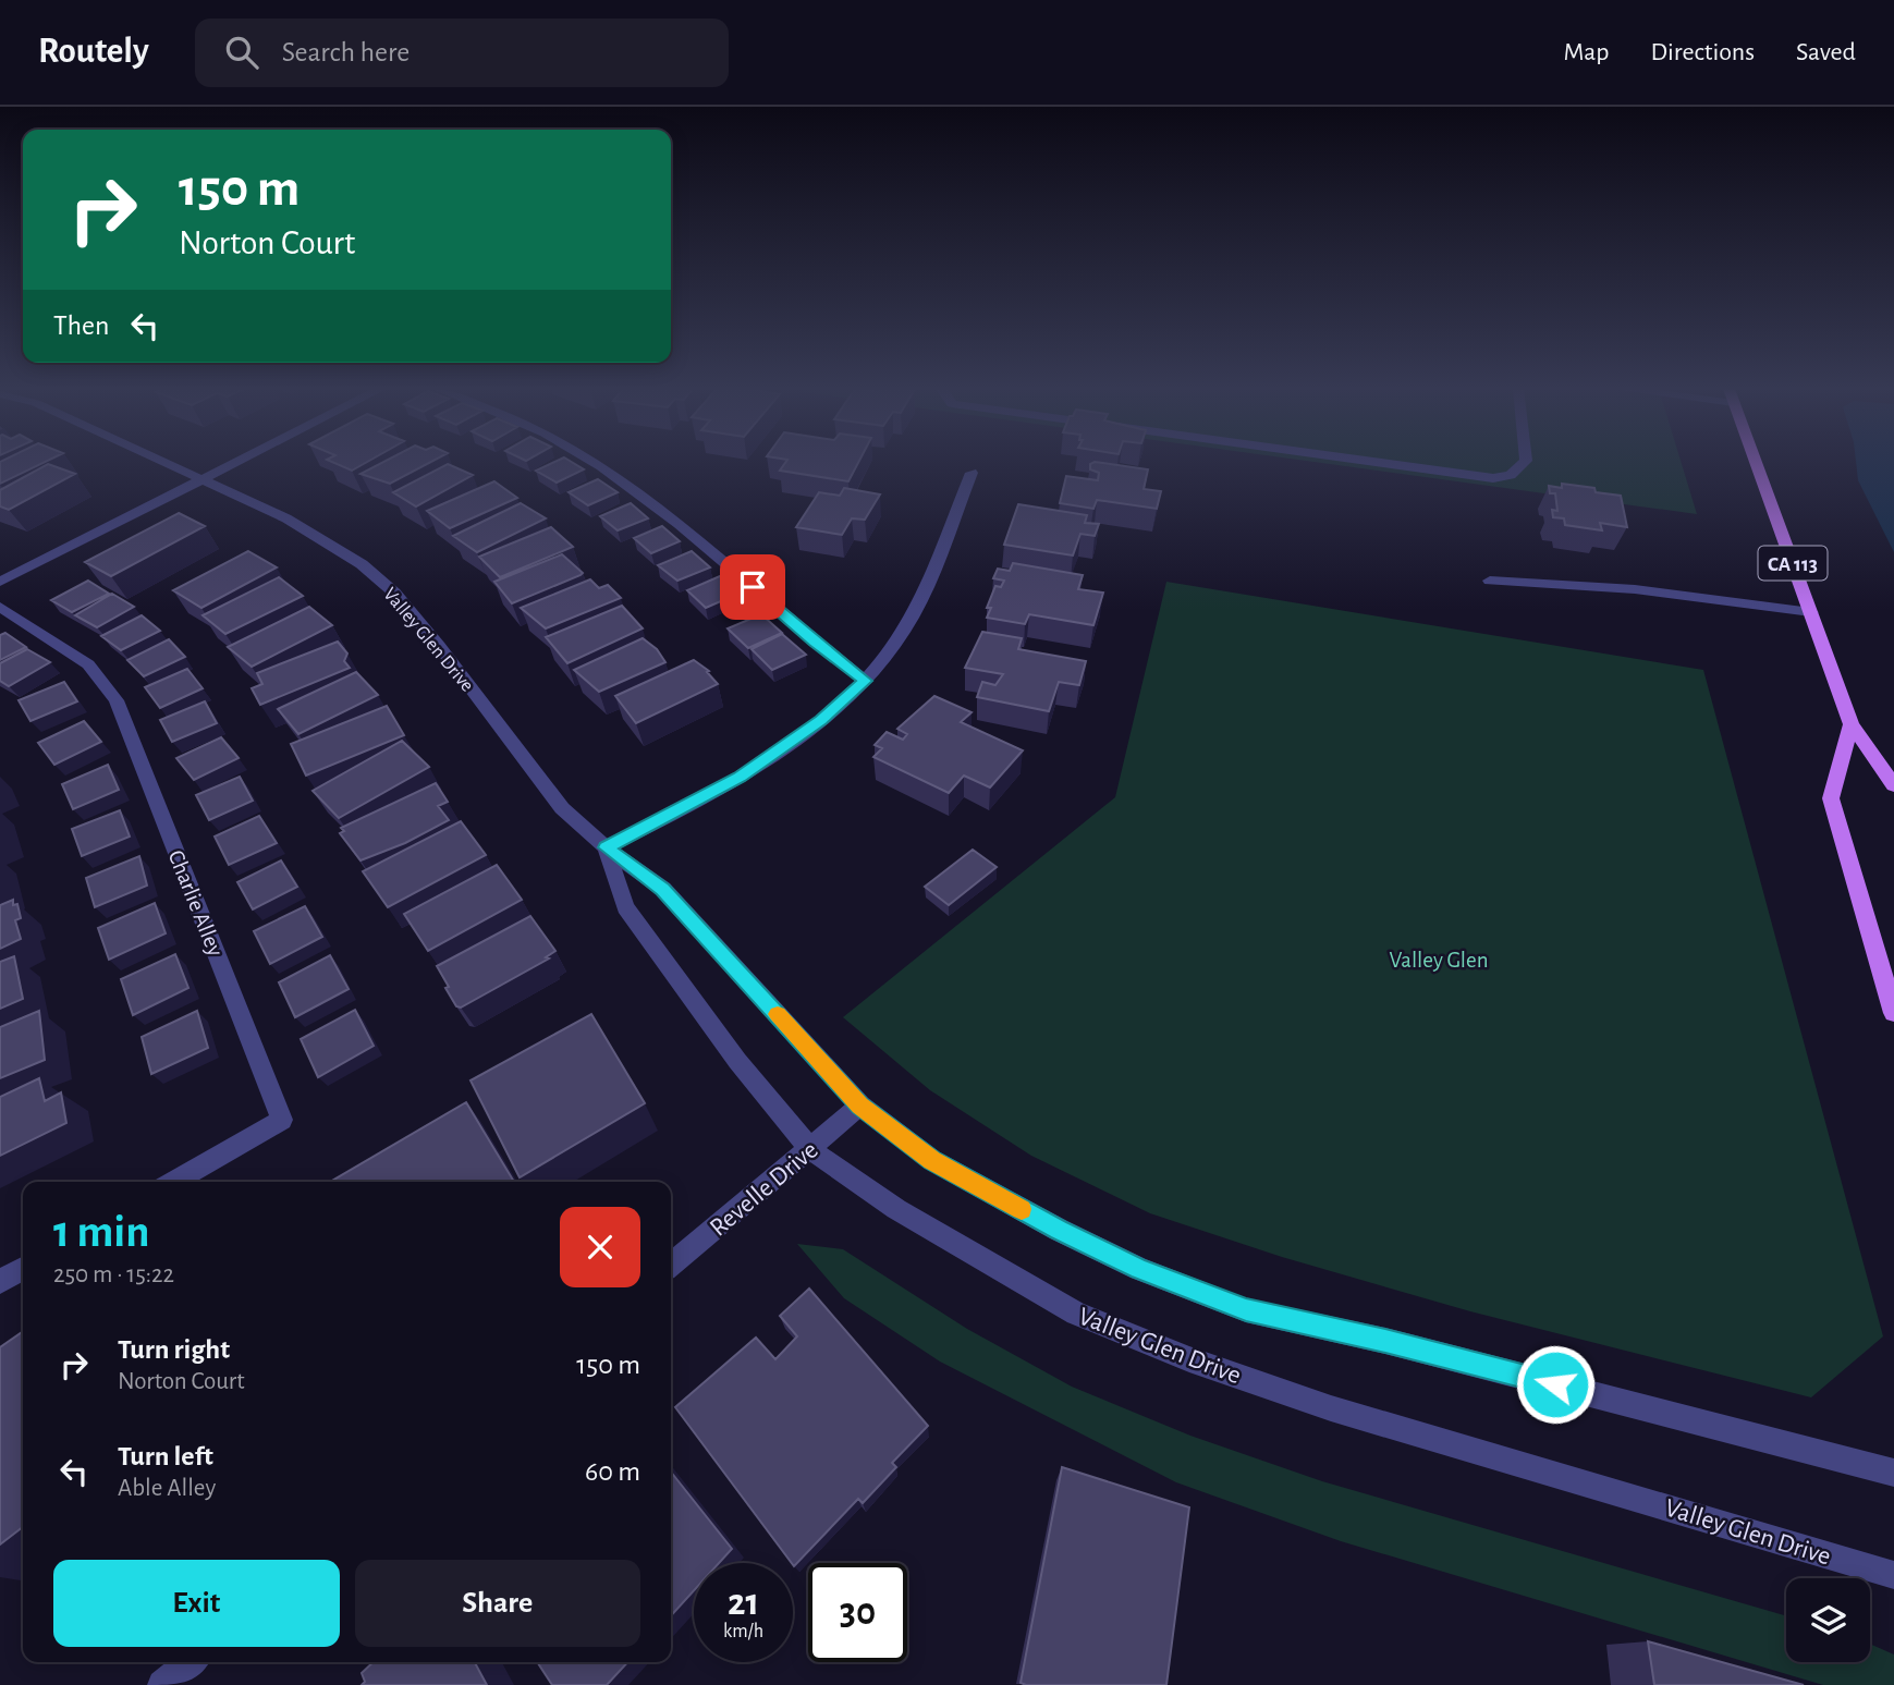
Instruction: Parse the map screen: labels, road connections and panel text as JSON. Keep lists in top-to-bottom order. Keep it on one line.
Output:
{"streets":{"main road":["CA 113"],"street":["Valley Glen Drive","Charlie Alley","Revelle Drive"]},"crossings":[["Valley Glen Drive","Revelle Drive"]],"parks":["Valley Glen"],"page":{"header":"Routely","search":"Search here","nav":["Map","Directions","Saved"],"turn":["150 m","Norton Court"],"then":"Then","heading":["1 min","250 m · 15:22"],"list":[{"name":"Turn right","note":"Norton Court","value":"150 m"},{"name":"Turn left","note":"Able Alley","value":"60 m"}],"buttons":["Exit","Share"],"speed":"21 km/h","limit":"30"}}
